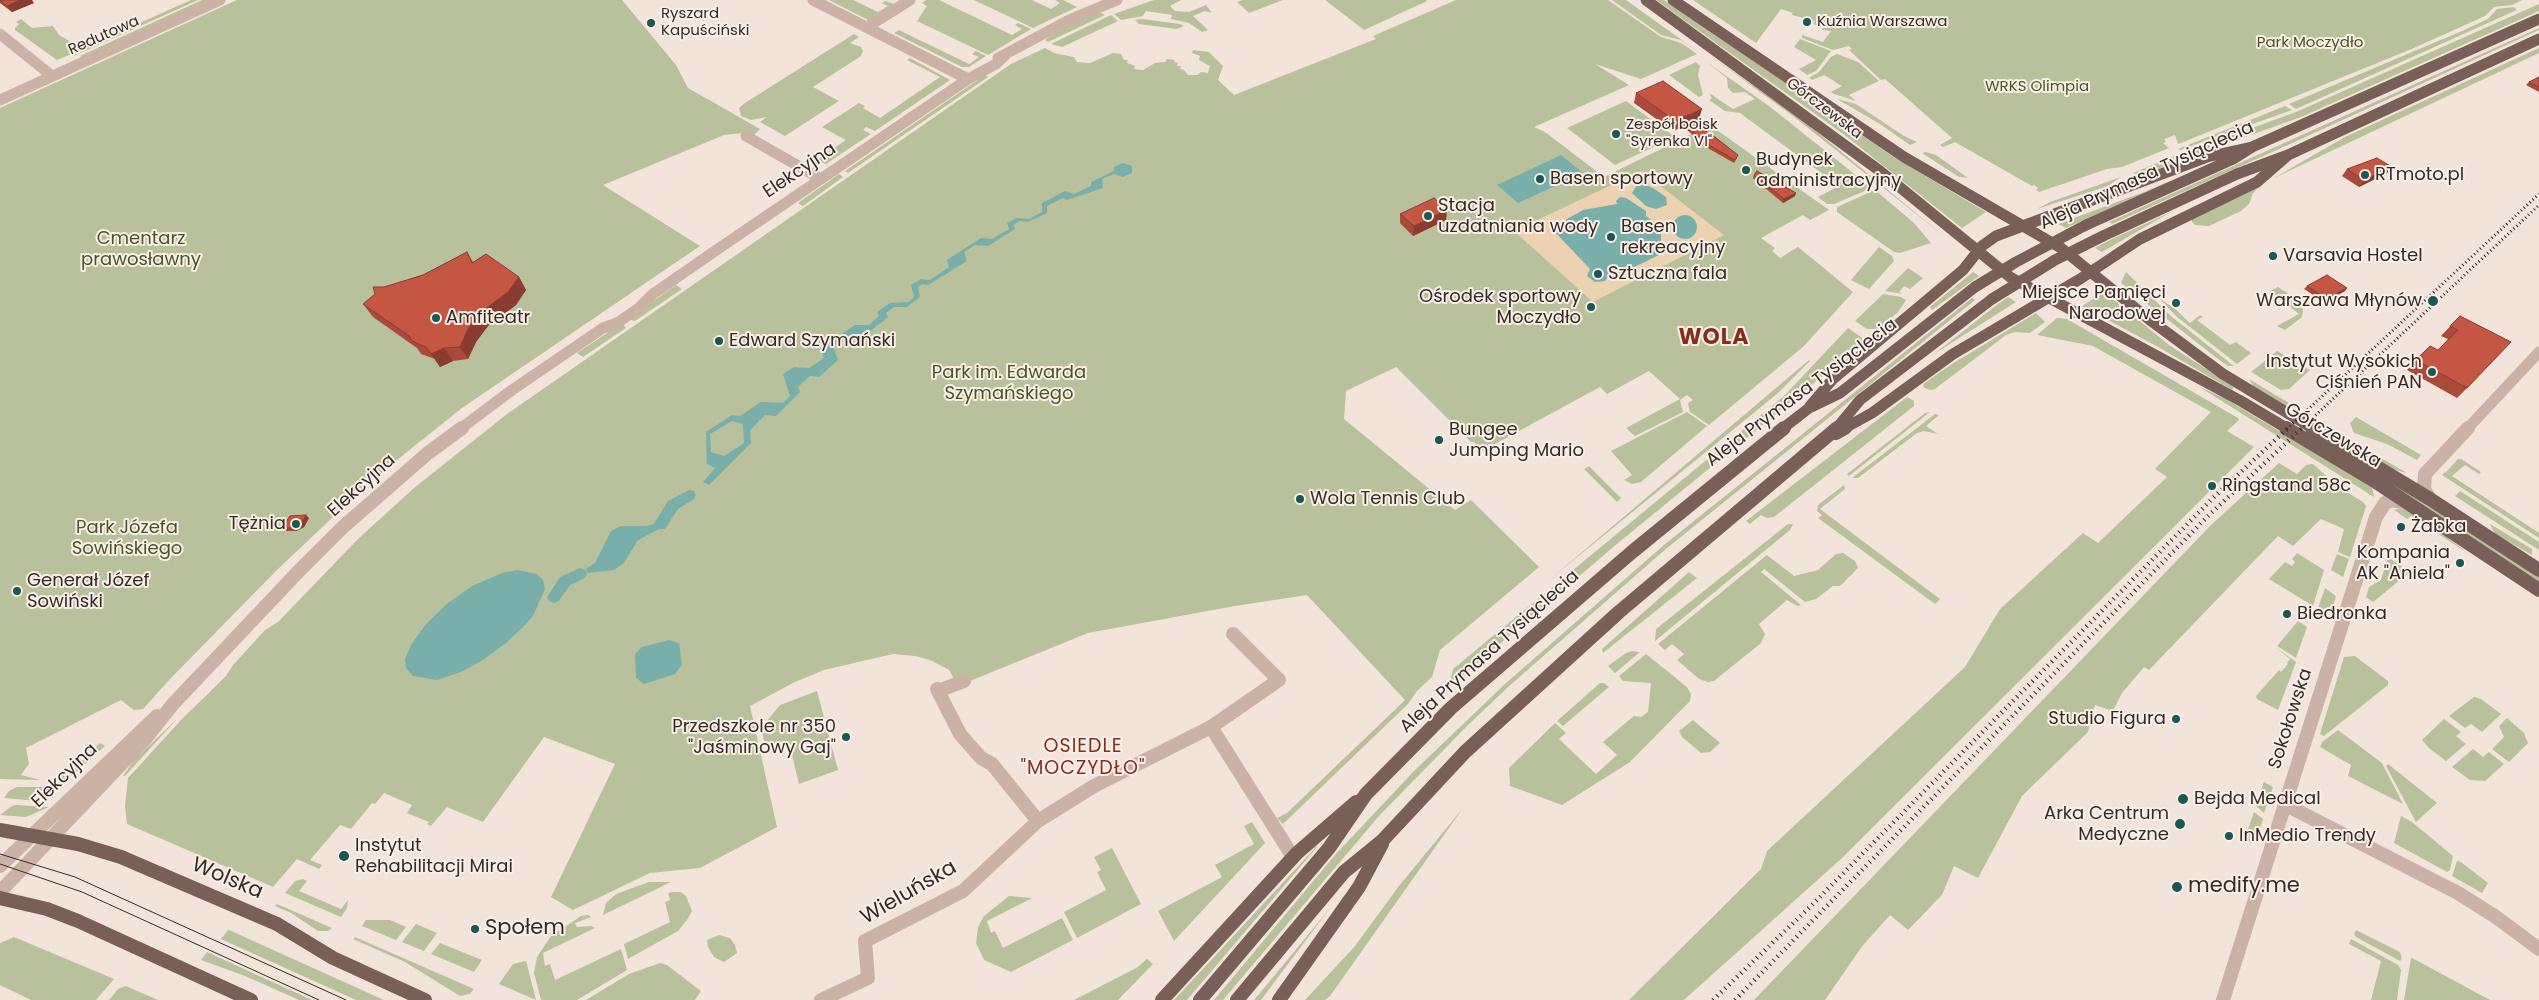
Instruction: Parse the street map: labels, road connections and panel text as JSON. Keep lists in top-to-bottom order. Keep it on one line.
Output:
{"streets":{"main road":["Górczewska","Aleja Prymasa Tysiąclecia","Wolska"],"street":["Redutowa","Elekcyjna","Sokołowska","Wieluńska"]},"crossings":[["Górczewska","Sokołowska"],["Elekcyjna","Wolska"]],"districts":["WOLA","OSIEDLE \"MOCZYDŁO\""],"parks":["Park Moczydło","WRKS Olimpia","Cmentarz prawosławny","Park im. Edwarda Szymańskiego","Park Józefa Sowińskiego"],"places":["Kuźnia Warszawa","Ryszard Kapuściński","Zespół boisk \"Syrenka VI\"","Budynek administracyjny","RTmoto.pl","Basen sportowy","Stacja uzdatniania wody","Basen rekreacyjny","Varsavia Hostel","Sztuczna fala","Warszawa Młynów","Miejsce Pamięci Narodowej","Ośrodek sportowy Moczydło","Amfiteatr","Edward Szymański","Instytut Wysokich Ciśnień PAN","Bungee Jumping Mario","Ringstand 58c","Wola Tennis Club","Tężnia","Żabka","Kompania AK \"Aniela\"","Generał Józef Sowiński","Biedronka","Studio Figura","Przedszkole nr 350 \"Jaśminowy Gaj\"","Bejda Medical","Arka Centrum Medyczne","InMedio Trendy","Instytut Rehabilitacji Mirai","medify.me","Społem"]}
